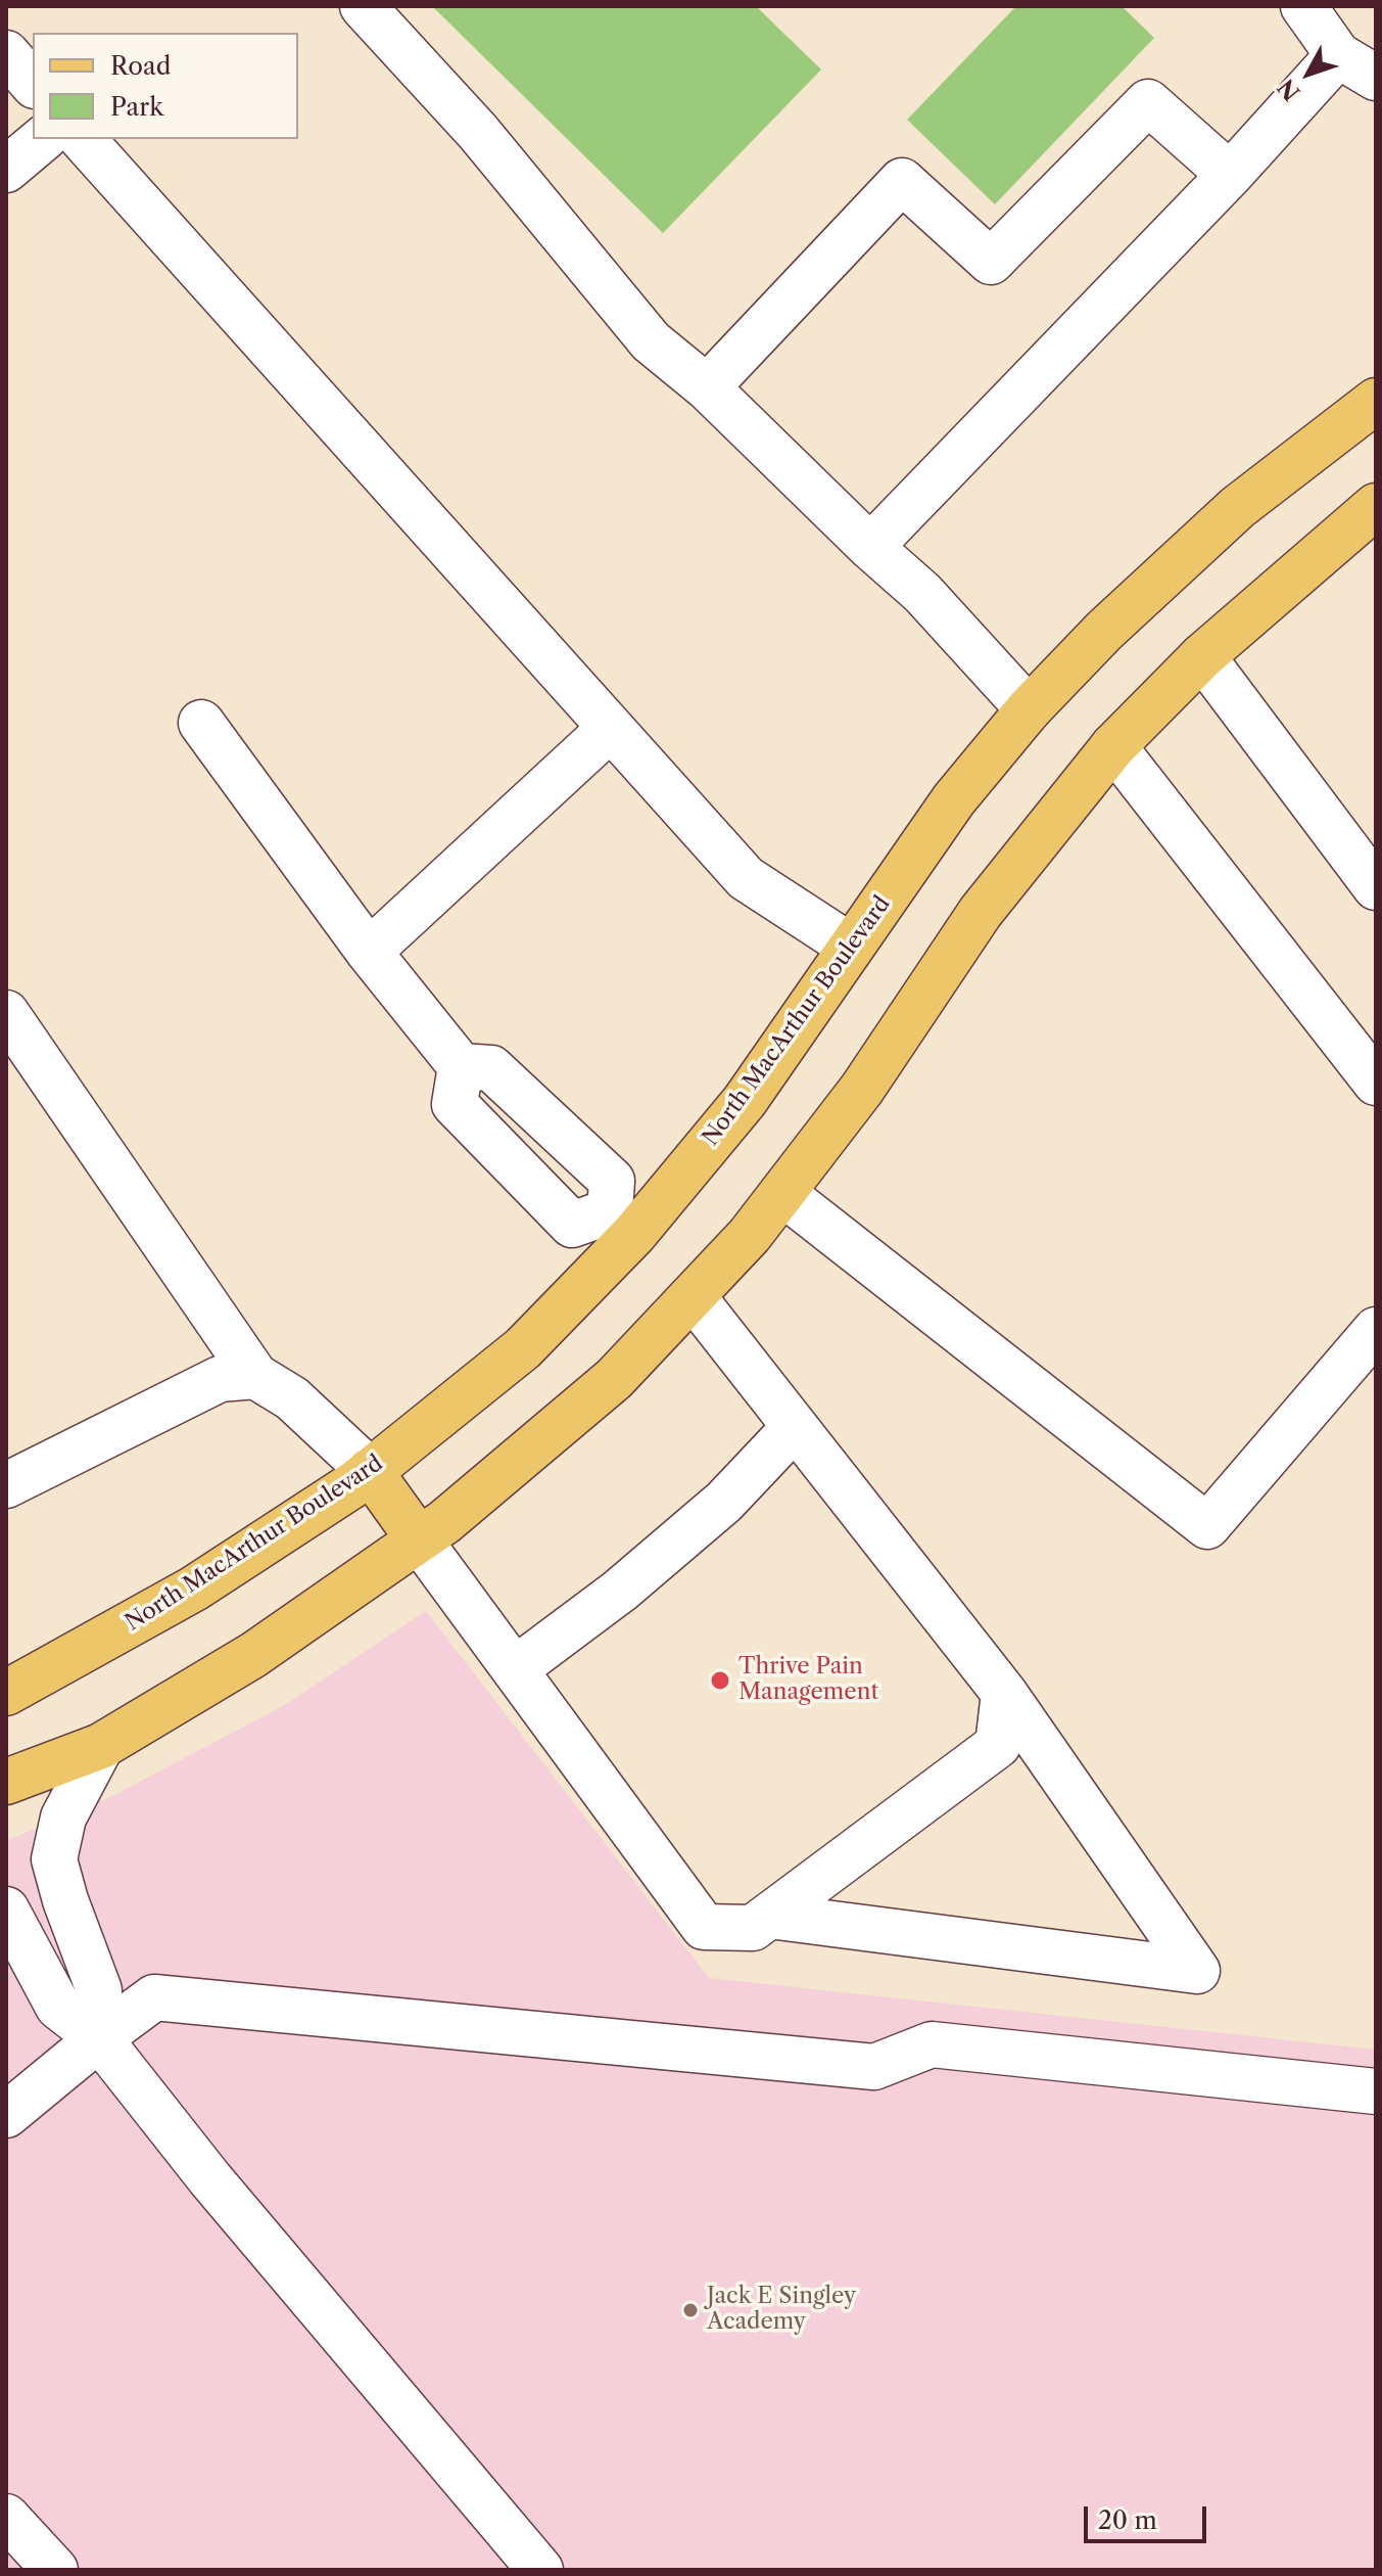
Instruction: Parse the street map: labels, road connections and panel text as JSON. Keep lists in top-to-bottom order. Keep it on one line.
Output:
{"streets":{"main road":["North MacArthur Boulevard"]},"places":["Thrive Pain Management","Jack E Singley Academy"],"legend":["Road","Park"],"scale_bar":"20 m","north":"bottom left"}
